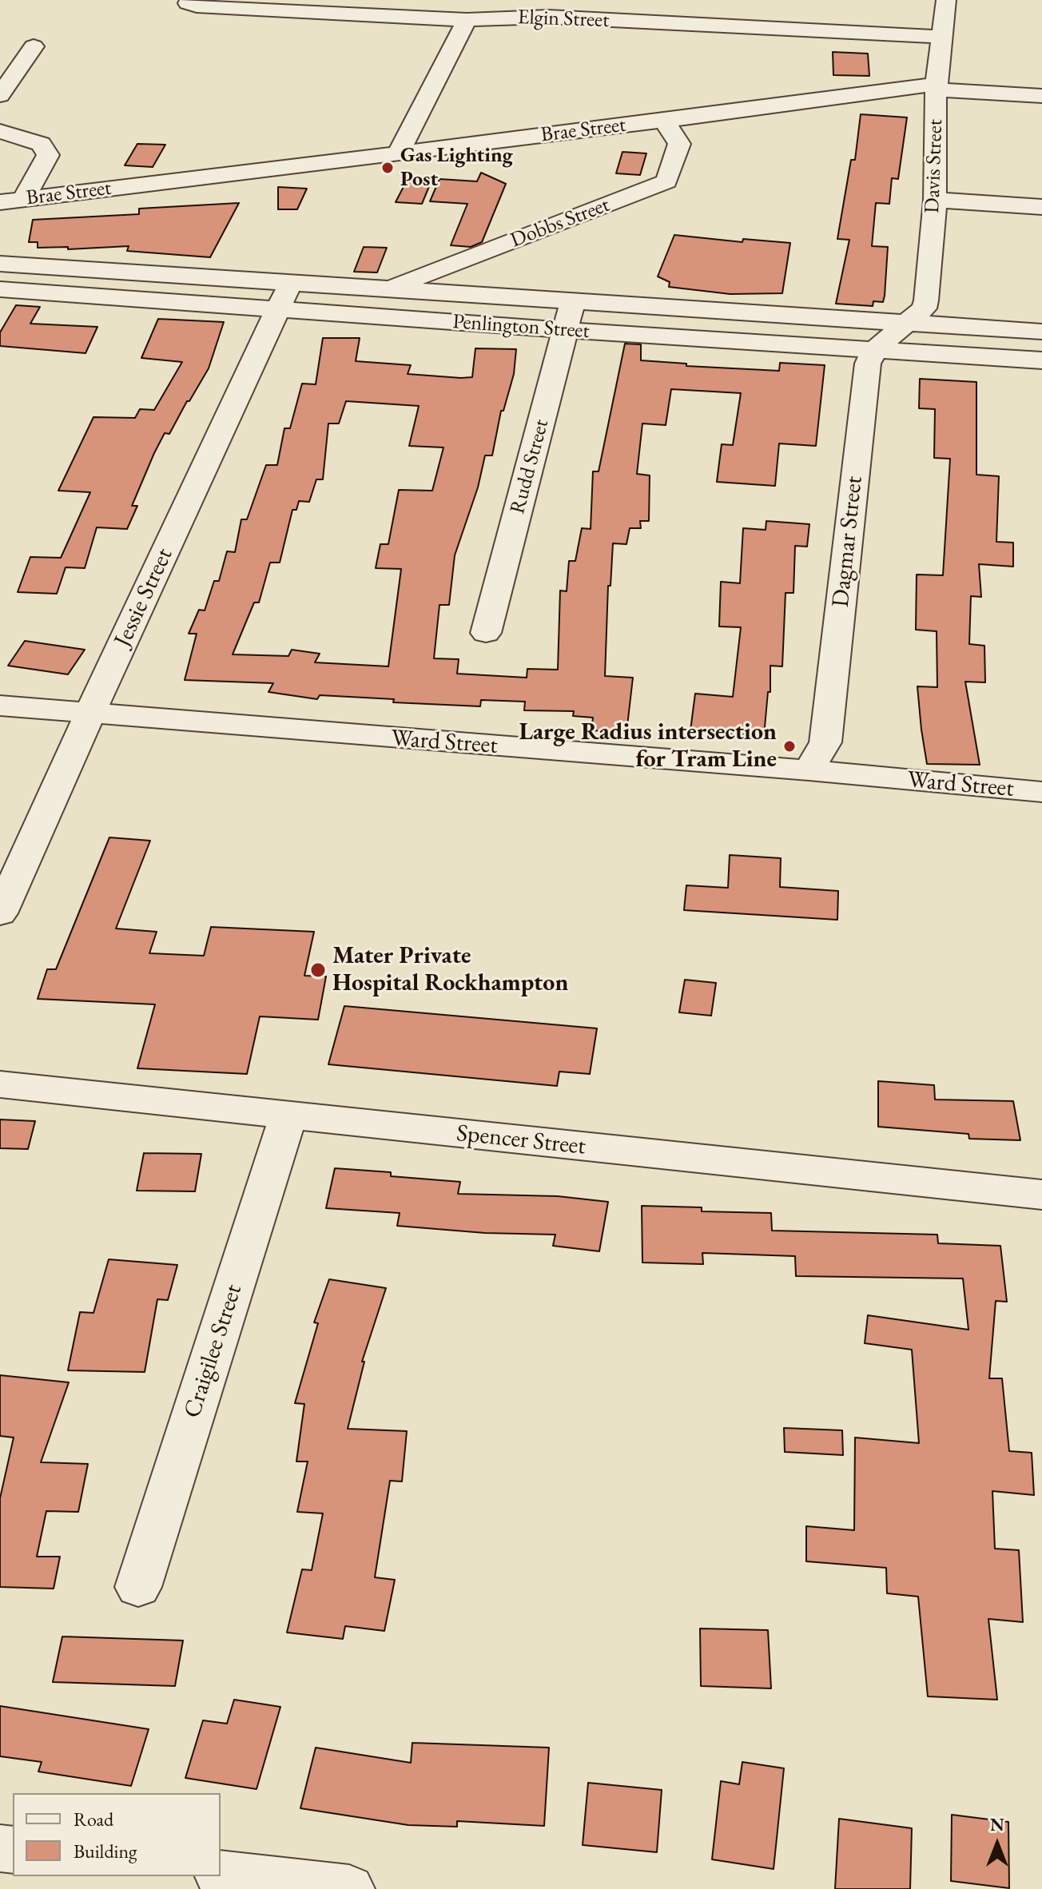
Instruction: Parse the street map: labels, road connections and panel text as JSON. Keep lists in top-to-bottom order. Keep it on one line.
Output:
{"streets":{"street":["Elgin Street","Brae Street","Davis Street","Dobbs Street","Penlington Street","Rudd Street","Dagmar Street","Jessie Street","Ward Street","Spencer Street","Craigilee Street"]},"crossings":[["Elgin Street","Davis Street"],["Brae Street","Davis Street"],["Brae Street","Dobbs Street"],["Davis Street","Penlington Street"],["Dobbs Street","Penlington Street"],["Penlington Street","Rudd Street"],["Penlington Street","Dagmar Street"],["Penlington Street","Jessie Street"],["Dagmar Street","Ward Street"],["Jessie Street","Ward Street"],["Spencer Street","Craigilee Street"]],"places":["Gas Lighting Post","Large Radius intersection for Tram Line","Mater Private Hospital Rockhampton"],"legend":["Road","Building"],"north":"top"}
